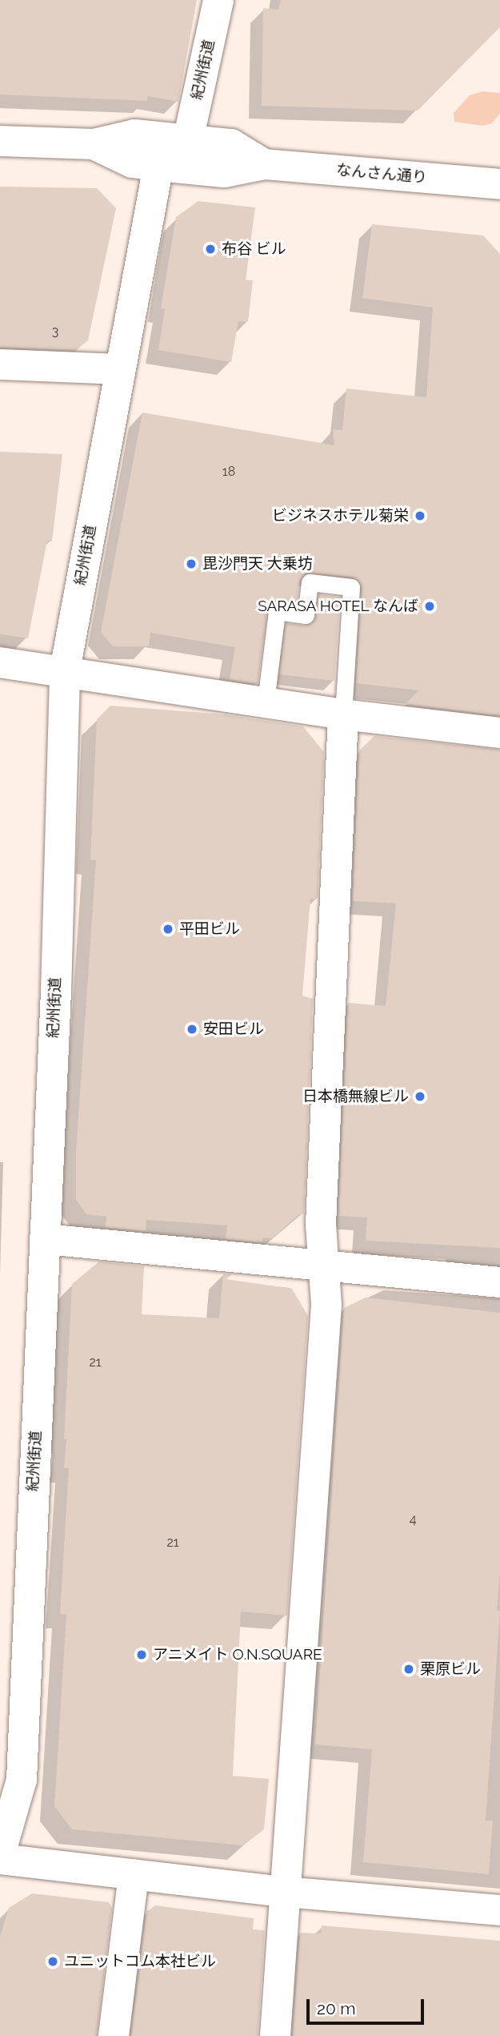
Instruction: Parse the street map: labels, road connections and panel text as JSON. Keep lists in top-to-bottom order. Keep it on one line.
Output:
{"streets":{"street":["紀州街道","なんさん通り"]},"crossings":[["紀州街道","なんさん通り"]],"places":["布谷 ビル","ビジネスホテル菊栄","毘沙門天 大乗坊","SARASA HOTEL なんば","平田ビル","安田ビル","日本橋無線ビル","アニメイト O.N.SQUARE","栗原ビル","ユニットコム本社ビル"],"house_numbers":["3","18","21","4","21"],"scale_bar":"20 m"}
